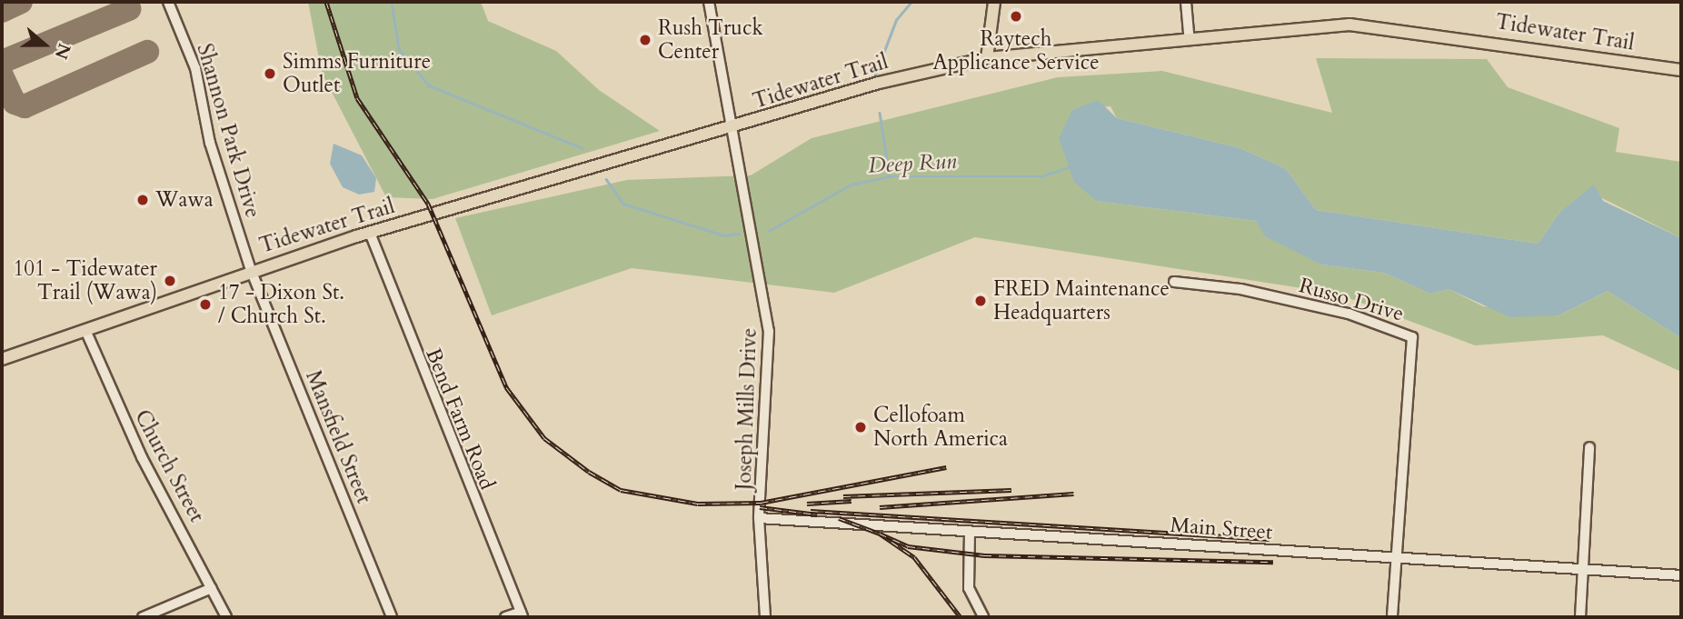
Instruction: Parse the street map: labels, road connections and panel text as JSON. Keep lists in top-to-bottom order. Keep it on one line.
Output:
{"streets":{"main road":["Tidewater Trail"],"street":["Shannon Park Drive","Russo Drive","Joseph Mills Drive","Bend Farm Road","Mansfield Street","Church Street","Main Street"]},"crossings":[["Tidewater Trail","Shannon Park Drive"],["Tidewater Trail","Joseph Mills Drive"],["Tidewater Trail","Bend Farm Road"],["Tidewater Trail","Mansfield Street"],["Tidewater Trail","Church Street"],["Shannon Park Drive","Mansfield Street"],["Russo Drive","Main Street"],["Joseph Mills Drive","Main Street"]],"water":["Deep Run"],"places":["Raytech Applicance Service","Rush Truck Center","Simms Furniture Outlet","Wawa","101 - Tidewater Trail (Wawa)","FRED Maintenance Headquarters","17 - Dixon St. / Church St.","Cellofoam North America"],"north":"right"}
